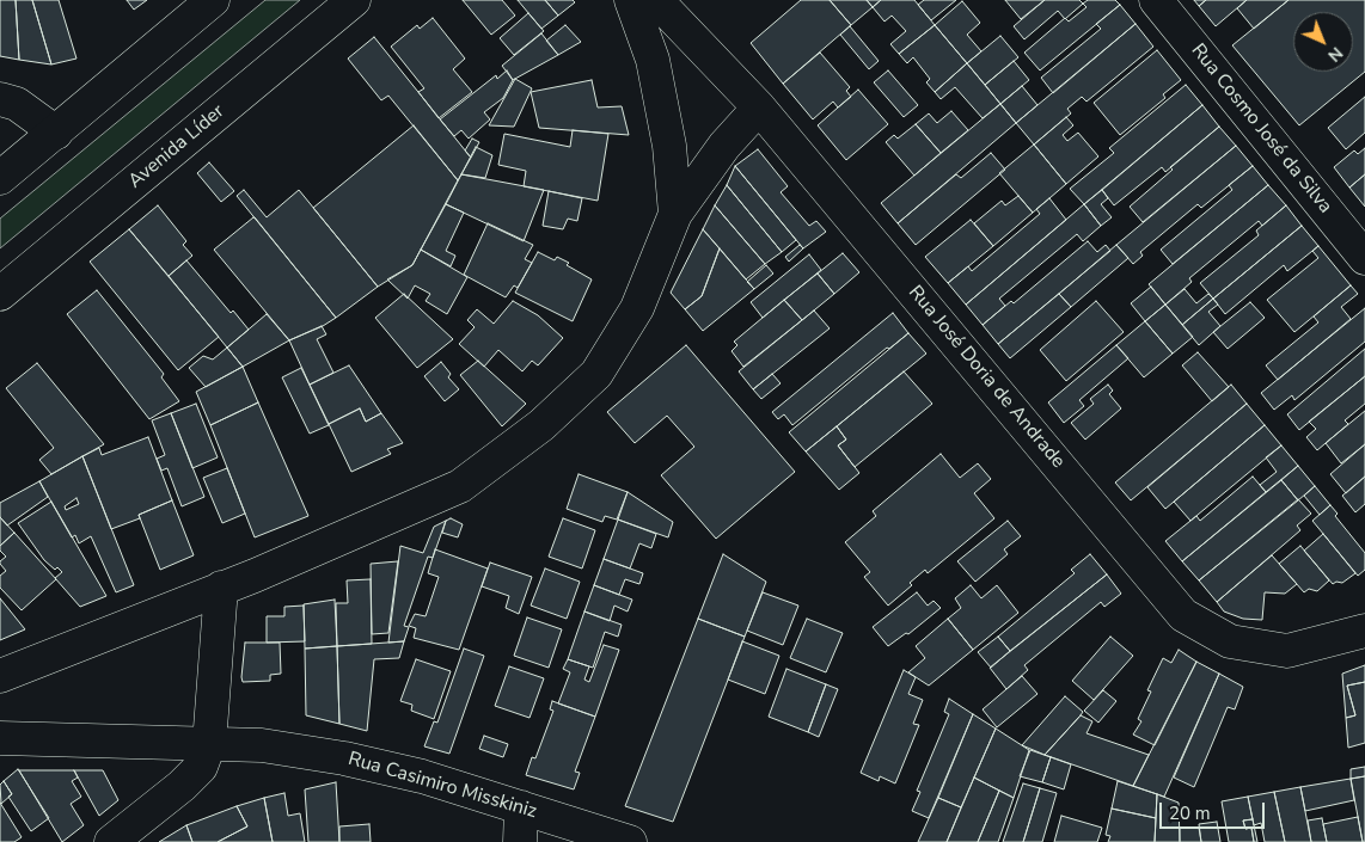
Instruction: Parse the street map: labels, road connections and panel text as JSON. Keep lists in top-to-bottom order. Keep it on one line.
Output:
{"streets":{"street":["Rua Cosmo José da Silva","Avenida Líder","Rua José Doria de Andrade","Rua Casimiro Misskiniz"]},"scale_bar":"20 m","north":"bottom right"}
